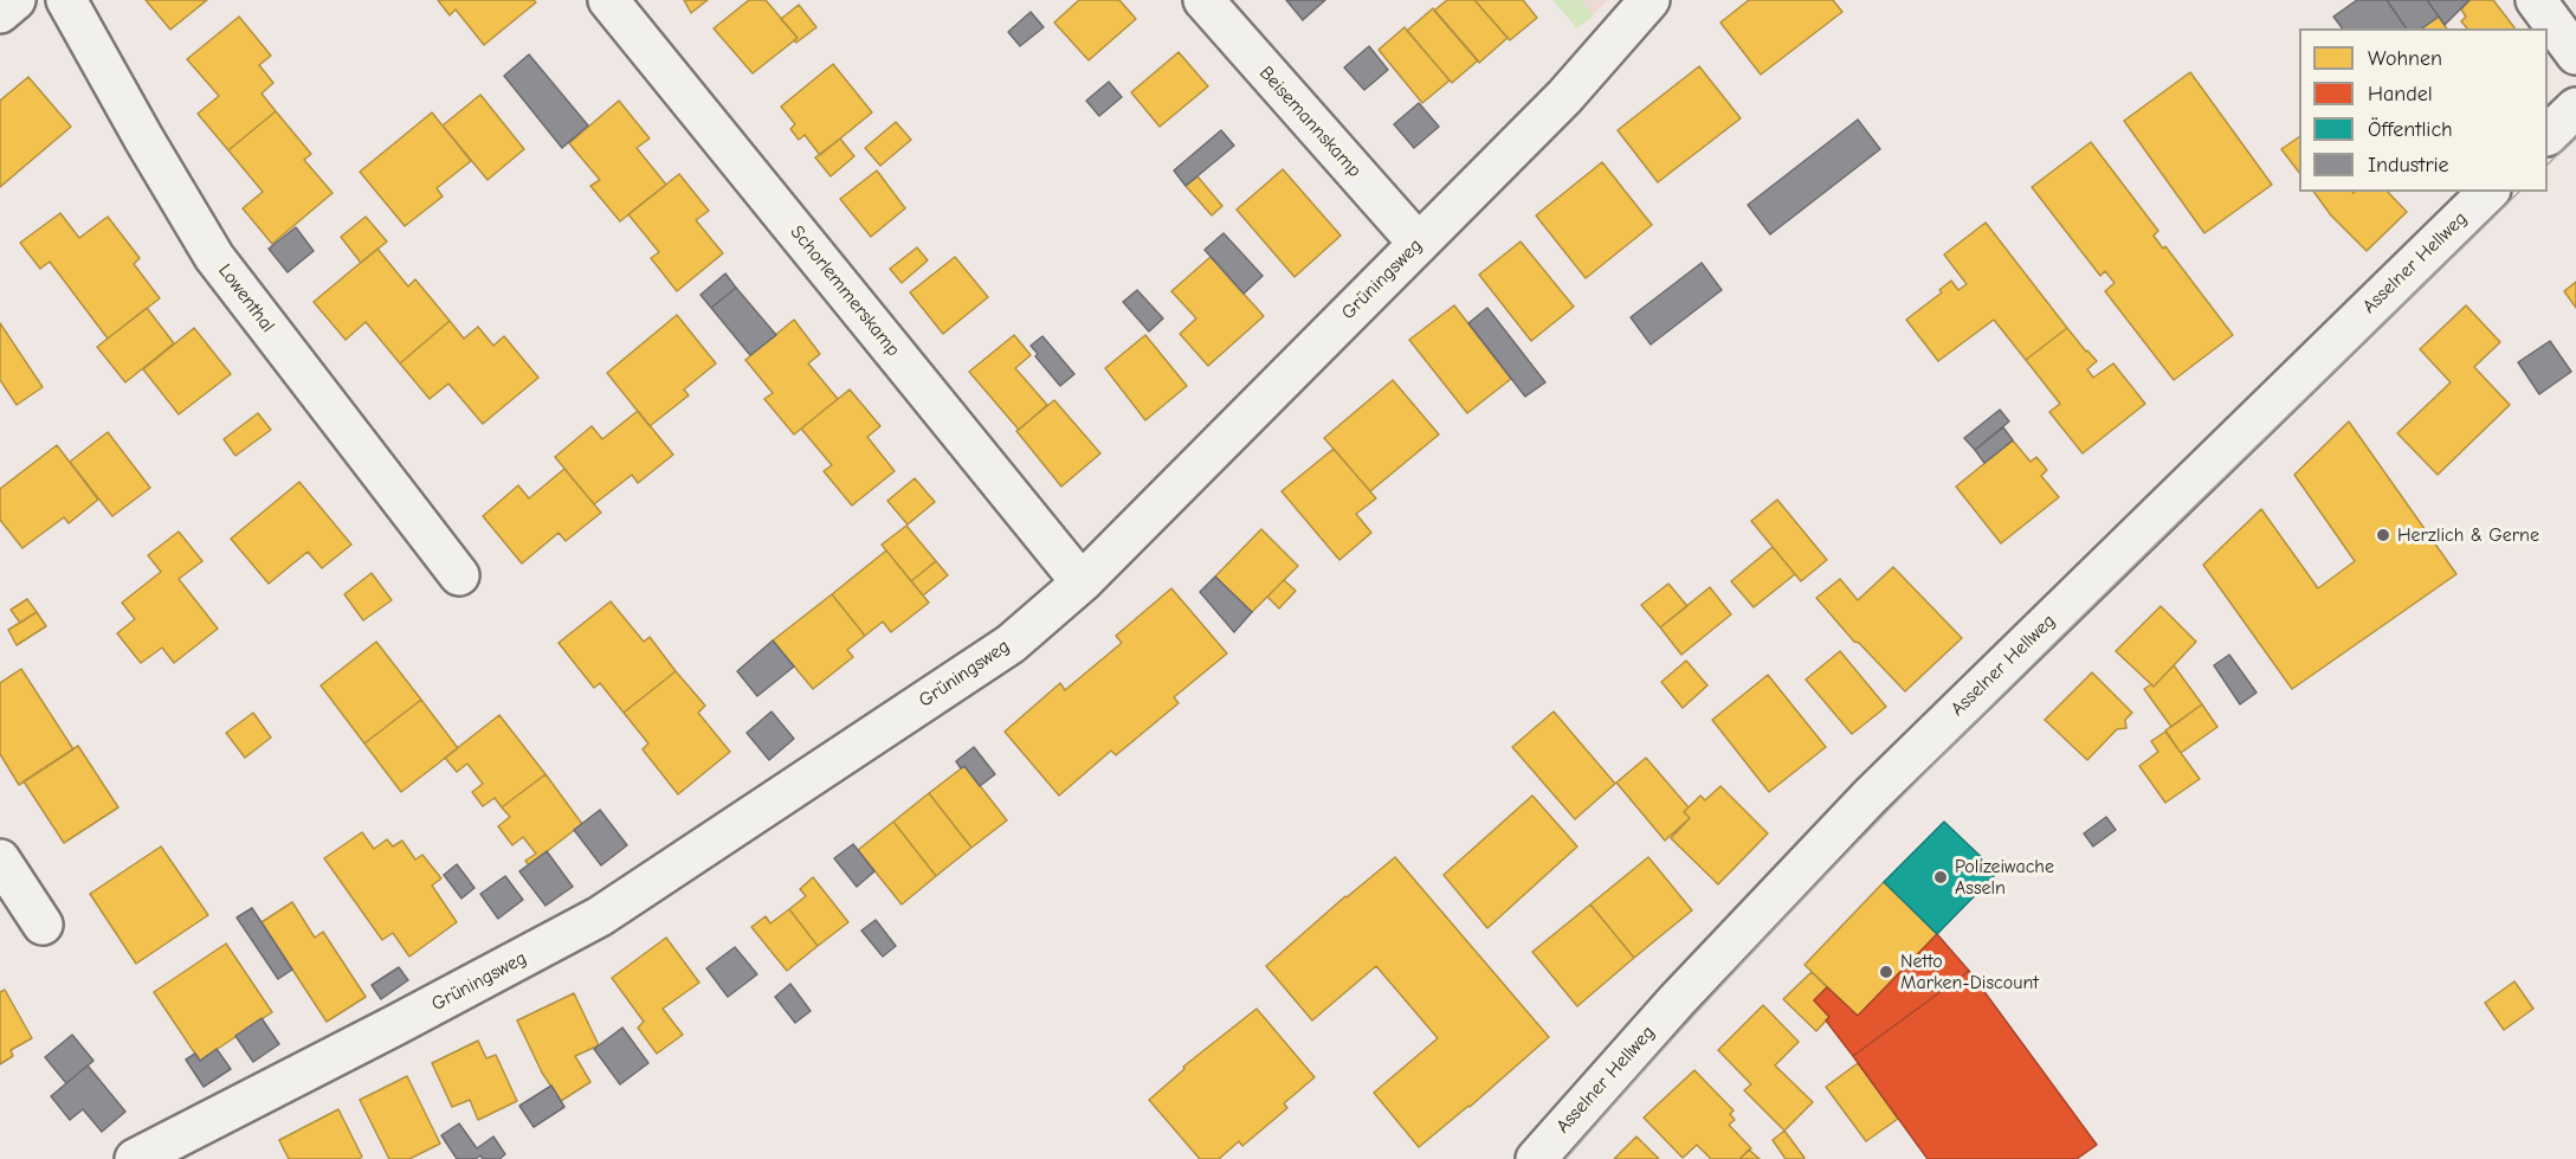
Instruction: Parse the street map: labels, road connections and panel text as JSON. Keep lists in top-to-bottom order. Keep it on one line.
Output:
{"streets":{"street":["Beisemannskamp","Asselner Hellweg","Grüningsweg","Schorlemmerskamp","Lowenthal"]},"crossings":[["Beisemannskamp","Grüningsweg"],["Grüningsweg","Schorlemmerskamp"]],"places":["Herzlich & Gerne","Polizeiwache Asseln","Netto Marken-Discount"],"legend":["Wohnen","Handel","Öffentlich","Industrie"]}
